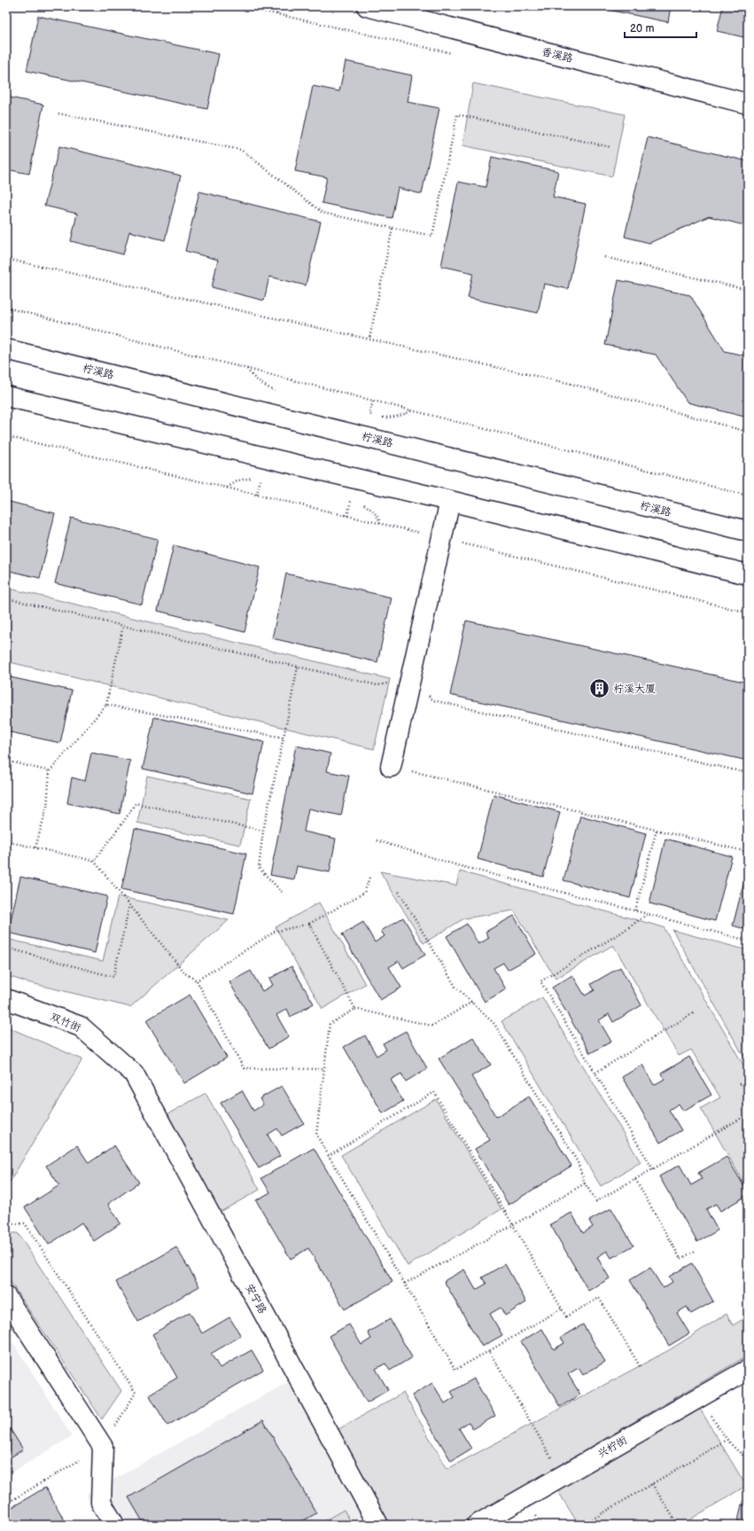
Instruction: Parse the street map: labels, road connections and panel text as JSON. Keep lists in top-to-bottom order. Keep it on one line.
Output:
{"streets":{"main road":["香溪路","柠溪路","双竹街","安宁路","兴柠街"]},"crossings":[["双竹街","安宁路"]],"places":{"building":["柠溪大厦"]},"scale_bar":"20 m"}
